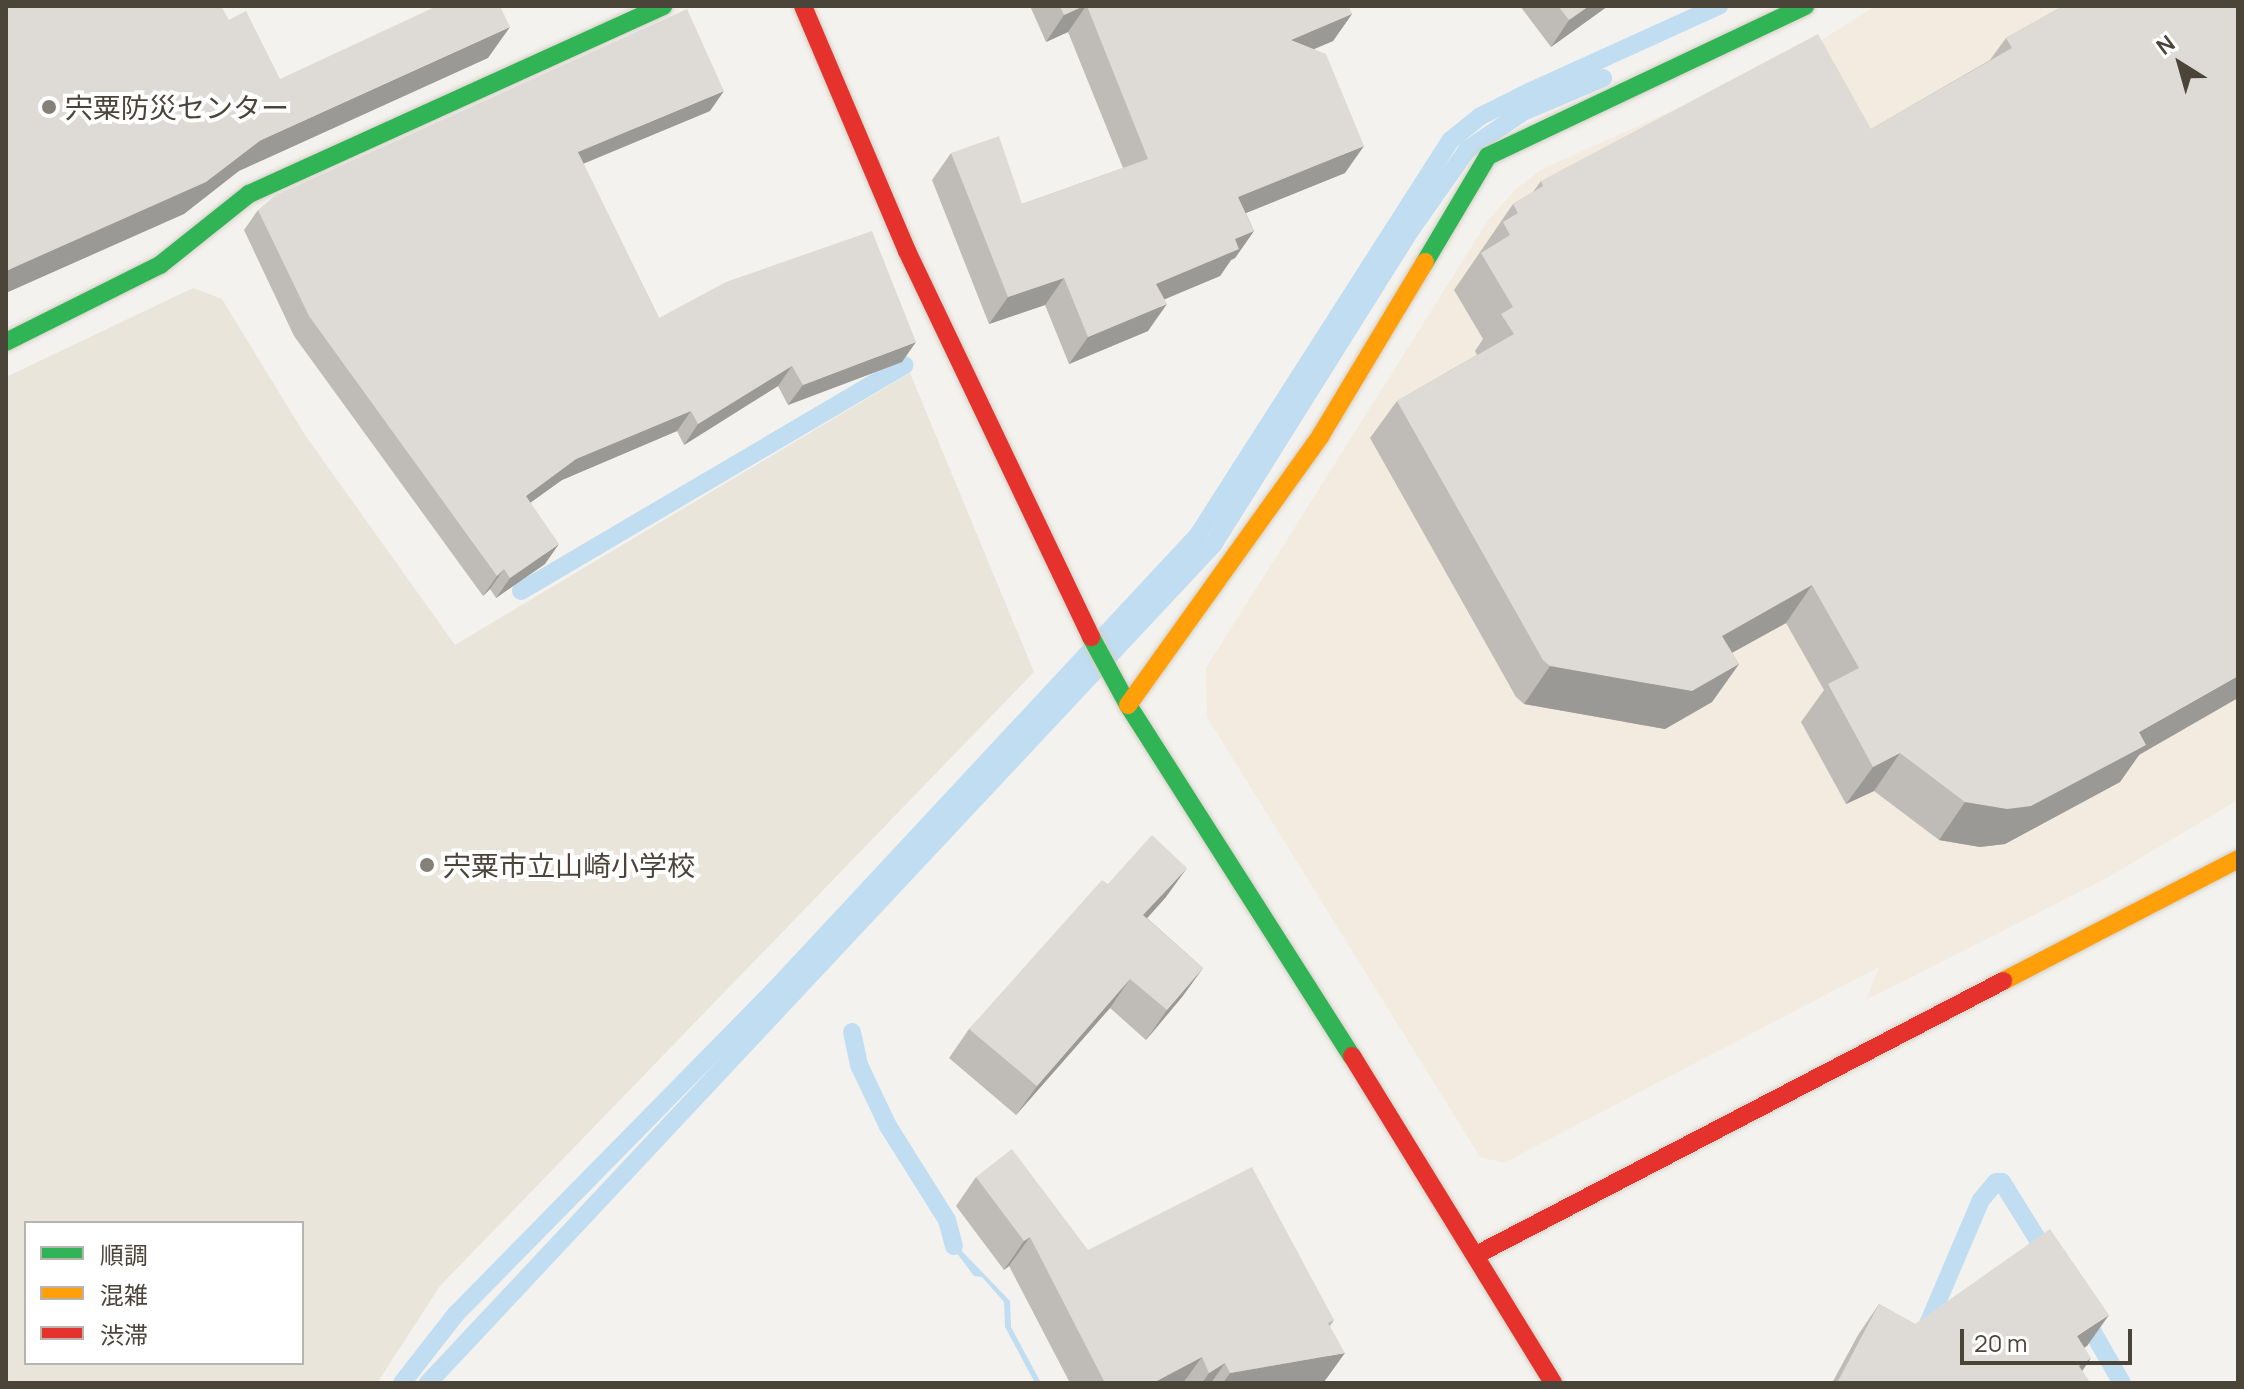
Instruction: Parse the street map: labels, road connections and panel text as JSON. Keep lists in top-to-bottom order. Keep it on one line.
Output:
{"places":["宍粟防災センター","宍粟市立山崎小学校"],"legend":["順調","混雑","渋滞"],"scale_bar":"20 m","north":"top left"}
